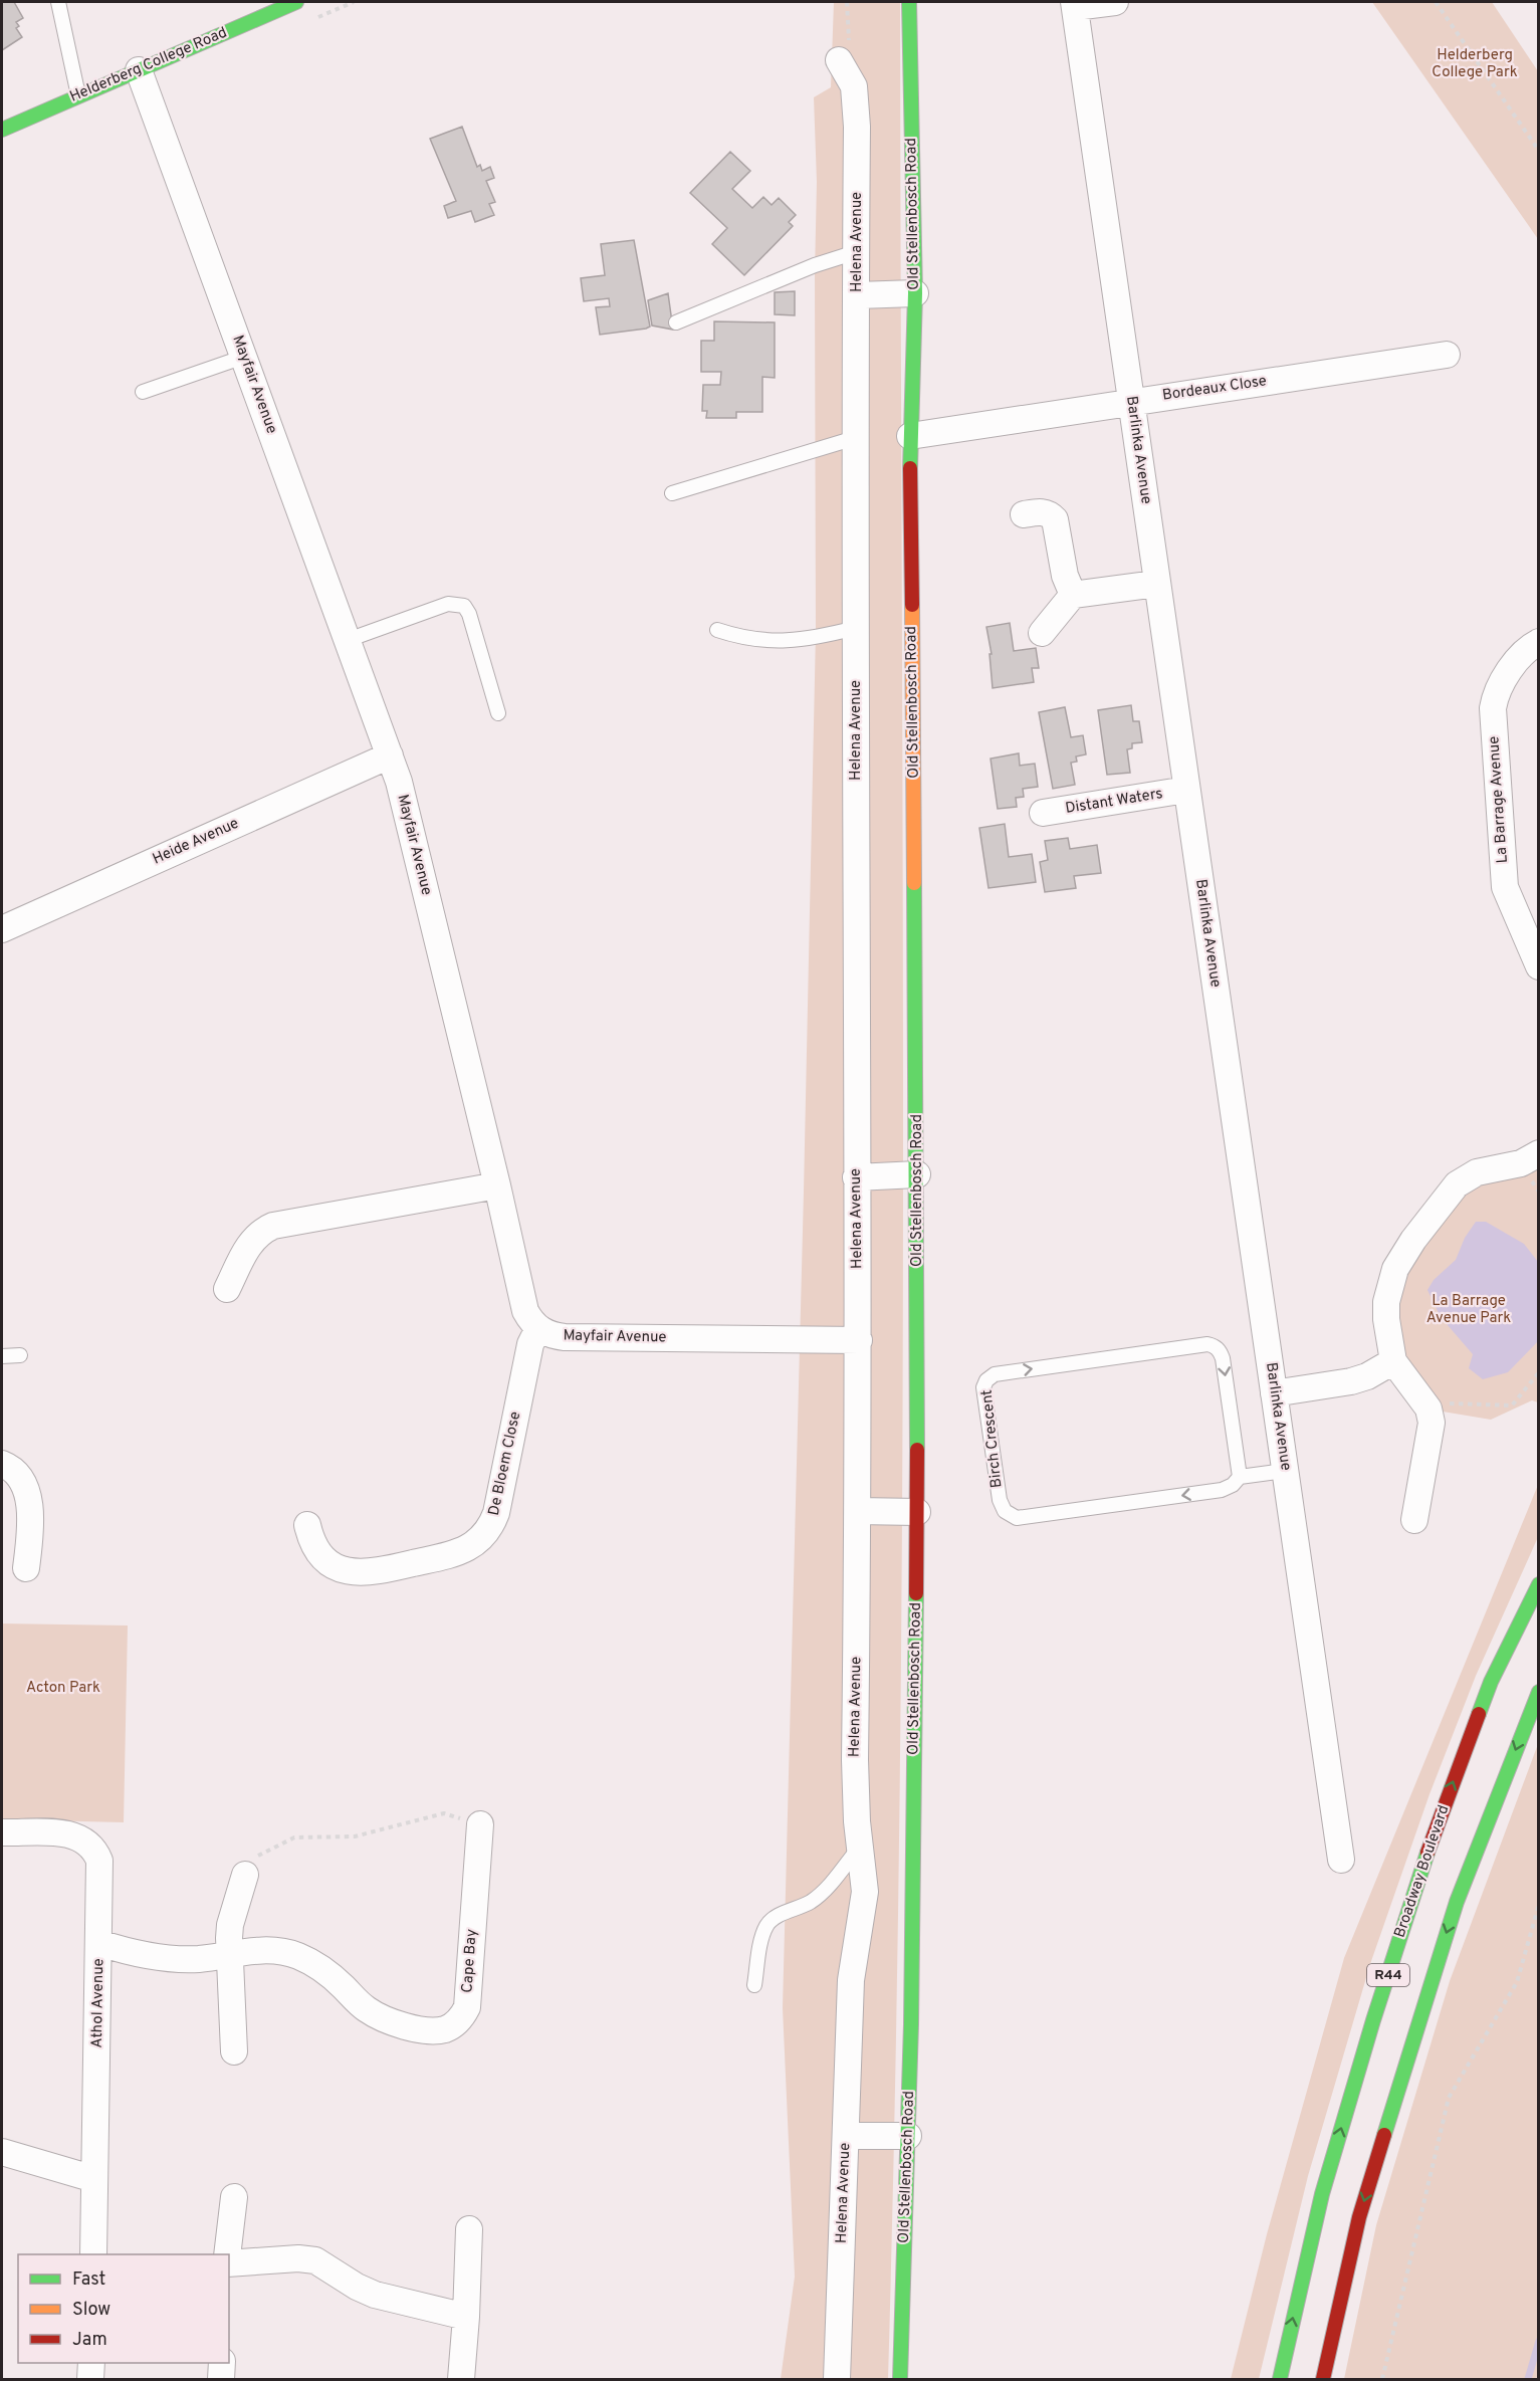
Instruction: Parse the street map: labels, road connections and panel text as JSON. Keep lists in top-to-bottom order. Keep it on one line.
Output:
{"streets":{"street":["Helderberg College Road","Old Stellenbosch Road","Helena Avenue","Mayfair Avenue","Bordeaux Close","Barlinka Avenue","La Barrage Avenue","Distant Waters","Heide Avenue","De Bloem Close","Broadway Boulevard","Cape Bay","R44","Athol Avenue"],"lane":["Birch Crescent"]},"crossings":[["Helderberg College Road","Mayfair Avenue"],["Old Stellenbosch Road","Bordeaux Close"],["Helena Avenue","Mayfair Avenue"],["Mayfair Avenue","Heide Avenue"],["Mayfair Avenue","De Bloem Close"],["Bordeaux Close","Barlinka Avenue"],["Barlinka Avenue","Distant Waters"],["Barlinka Avenue","Birch Crescent"],["Cape Bay","Athol Avenue"]],"parks":["Helderberg College Park","La Barrage Avenue Park","Acton Park"],"legend":["Fast","Slow","Jam"]}
